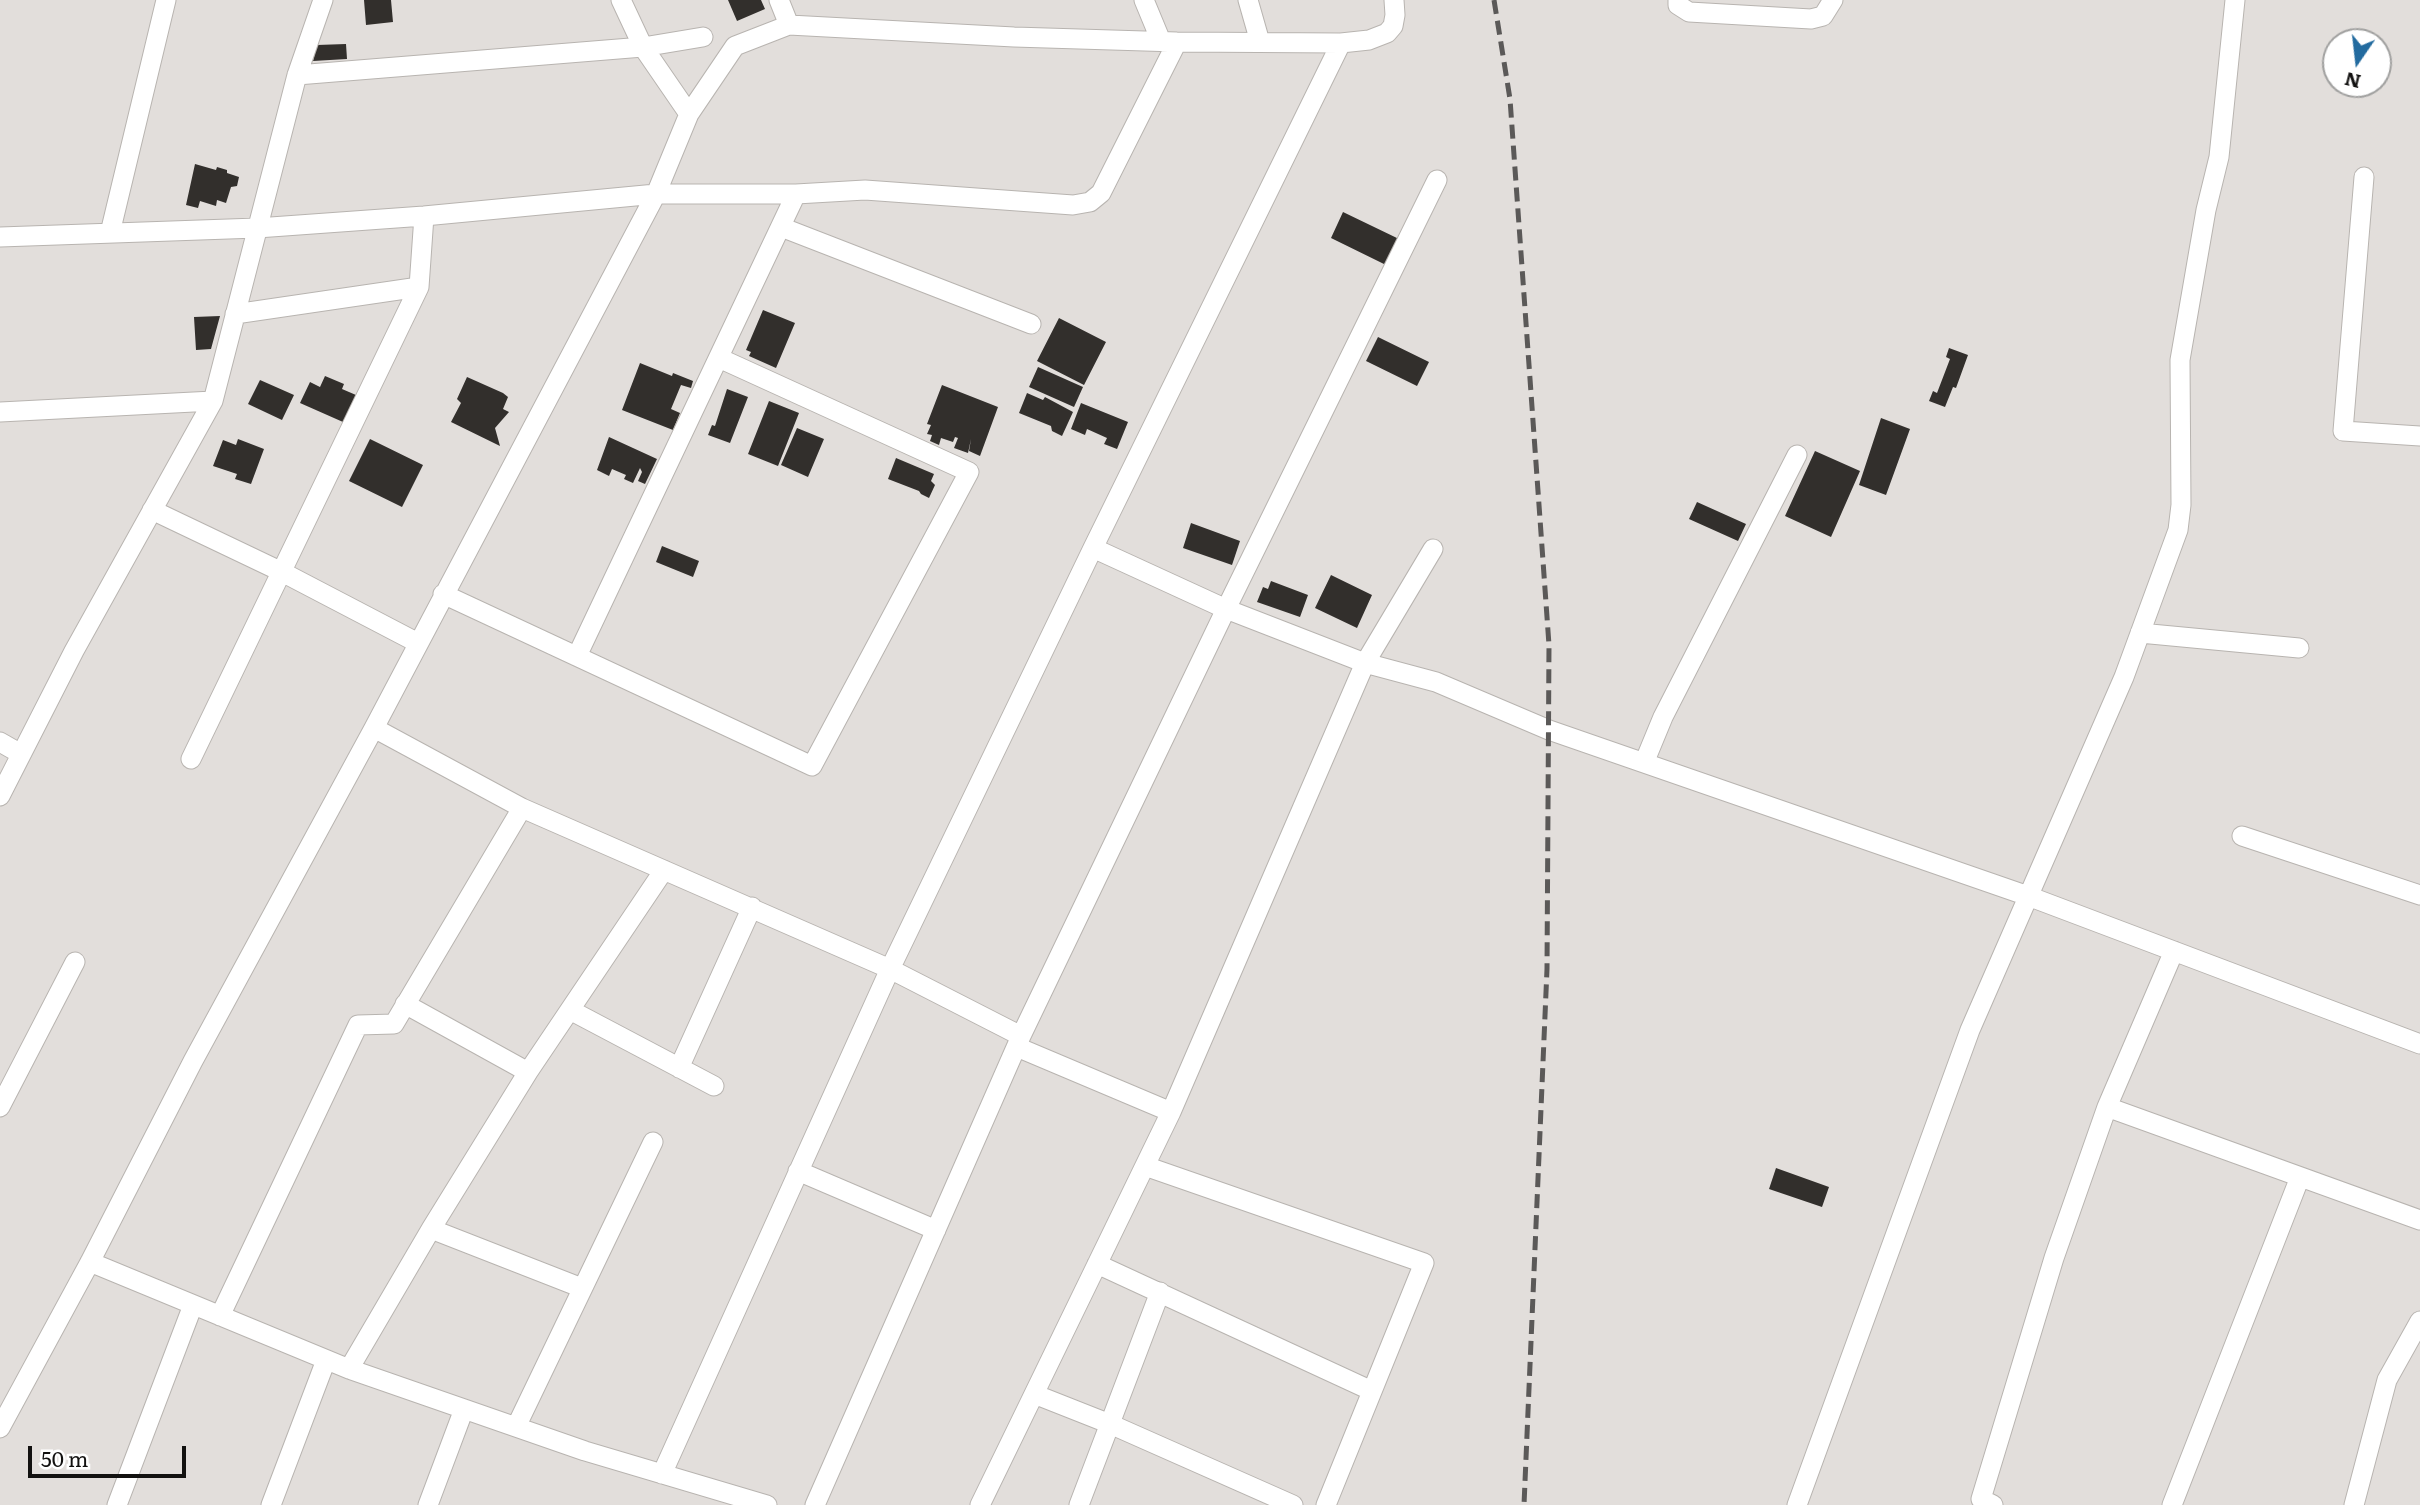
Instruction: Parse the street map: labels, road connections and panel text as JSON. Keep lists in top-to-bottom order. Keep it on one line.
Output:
{"scale_bar":"50 m","north":"bottom"}
